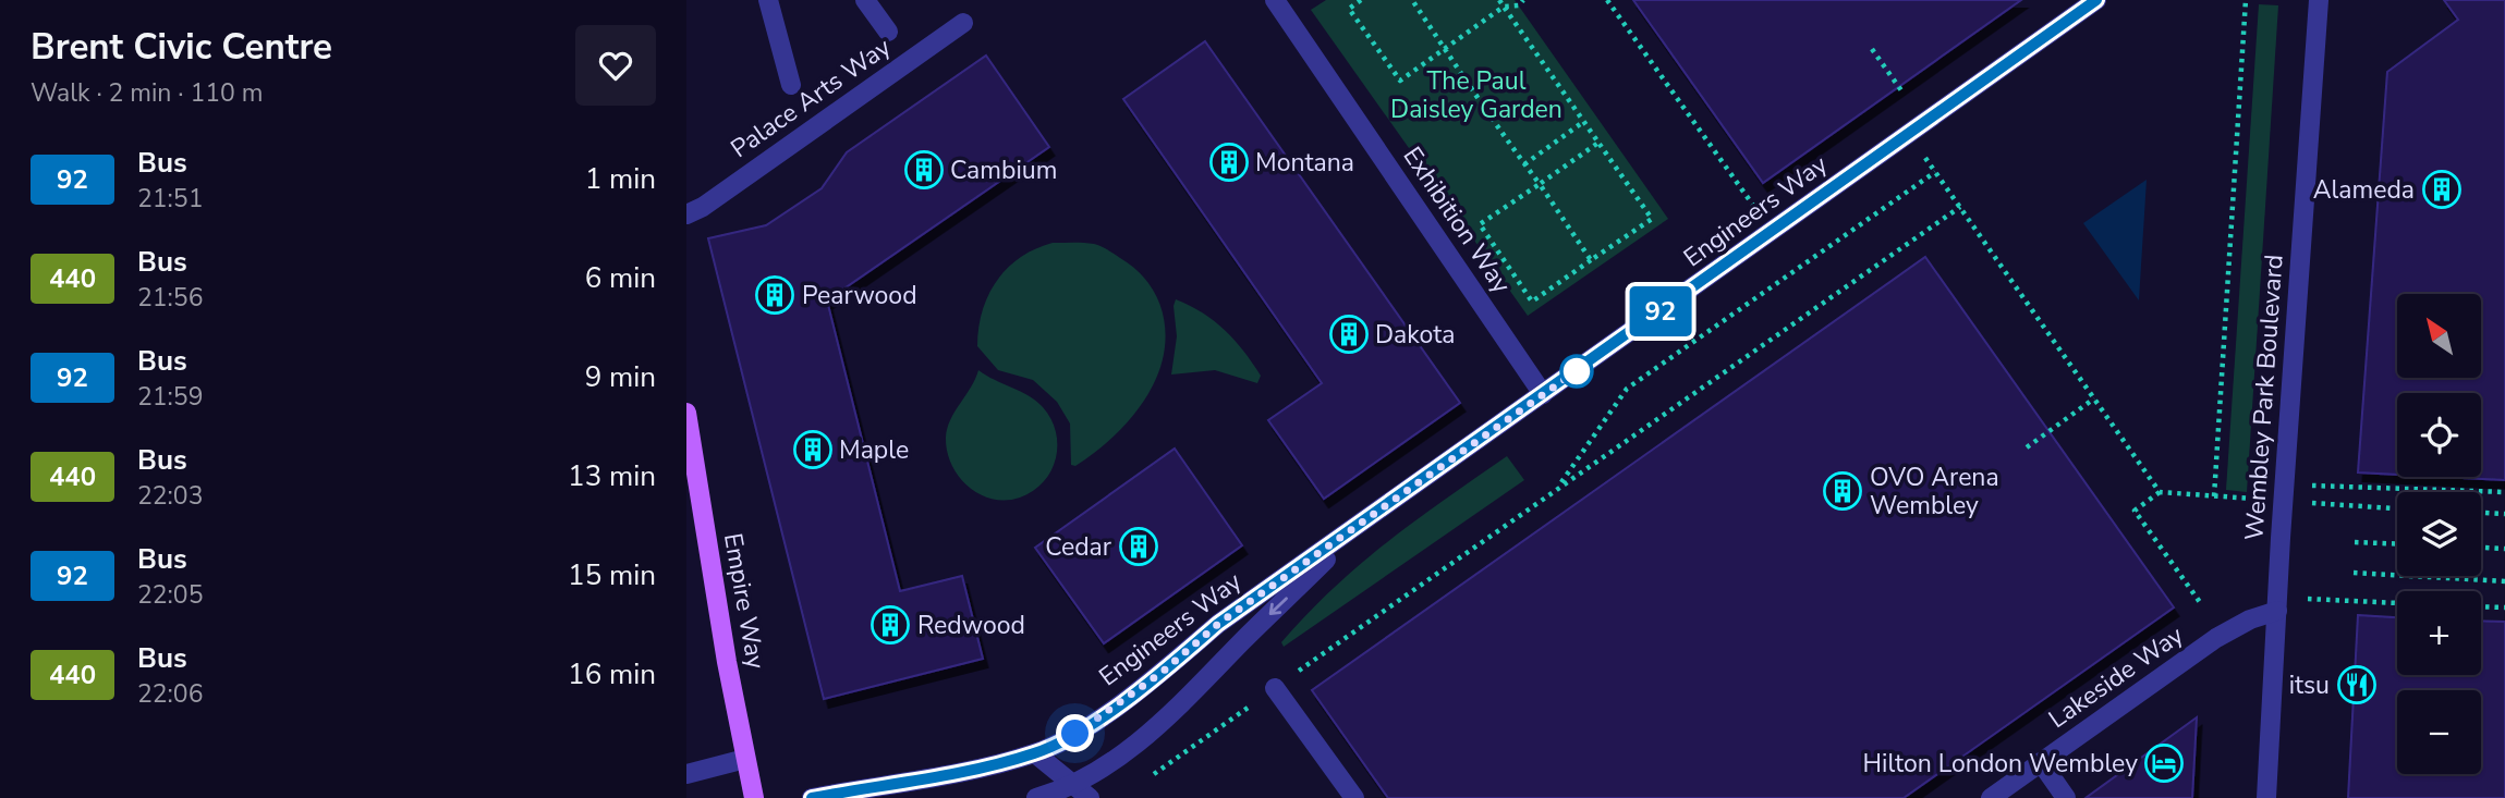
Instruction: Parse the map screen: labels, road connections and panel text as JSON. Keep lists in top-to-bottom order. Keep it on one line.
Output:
{"streets":{"main road":["Empire Way"],"street":["Palace Arts Way","Engineers Way","Exhibition Way","Wembley Park Boulevard","Lakeside Way"]},"crossings":[["Engineers Way","Exhibition Way"],["Wembley Park Boulevard","Lakeside Way"]],"parks":["The Paul Daisley Garden"],"places":{"building":["Montana","Cambium","Alameda","Pearwood","Dakota","Maple","OVO Arena Wembley","Cedar","Redwood"],"restaurant":["itsu"],"hotel":["Hilton London Wembley"]},"lines":["bus line 92"],"north":"top left","page":{"heading":["Brent Civic Centre","Walk · 2 min · 110 m"],"on_map":"92","list":[{"mark":"92","name":"Bus","note":"21:51","value":"1 min"},{"mark":"440","name":"Bus","note":"21:56","value":"6 min"},{"mark":"92","name":"Bus","note":"21:59","value":"9 min"},{"mark":"440","name":"Bus","note":"22:03","value":"13 min"},{"mark":"92","name":"Bus","note":"22:05","value":"15 min"},{"mark":"440","name":"Bus","note":"22:06","value":"16 min"}],"map_buttons":["+","−"]}}
